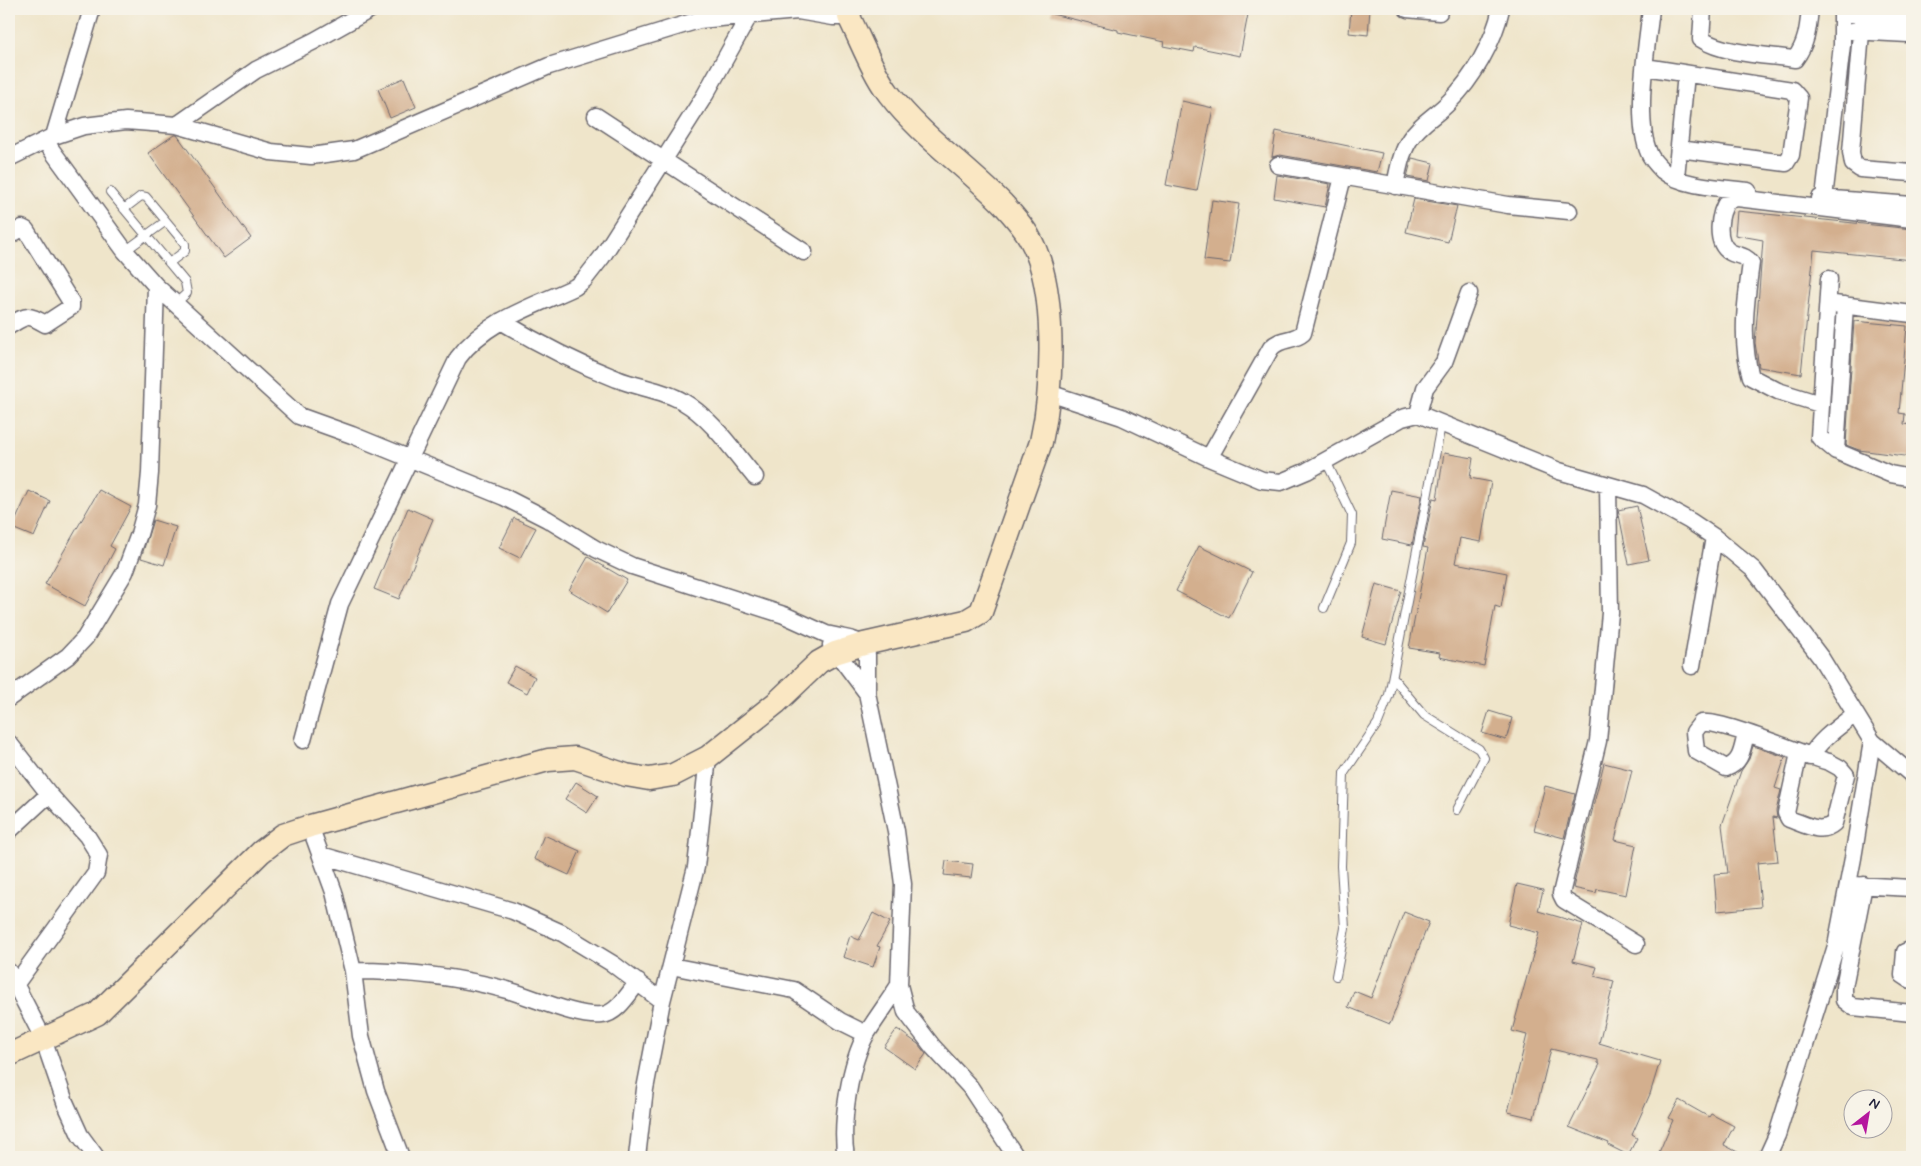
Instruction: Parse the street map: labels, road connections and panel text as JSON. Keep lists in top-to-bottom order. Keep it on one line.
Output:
{"north":"top right"}
